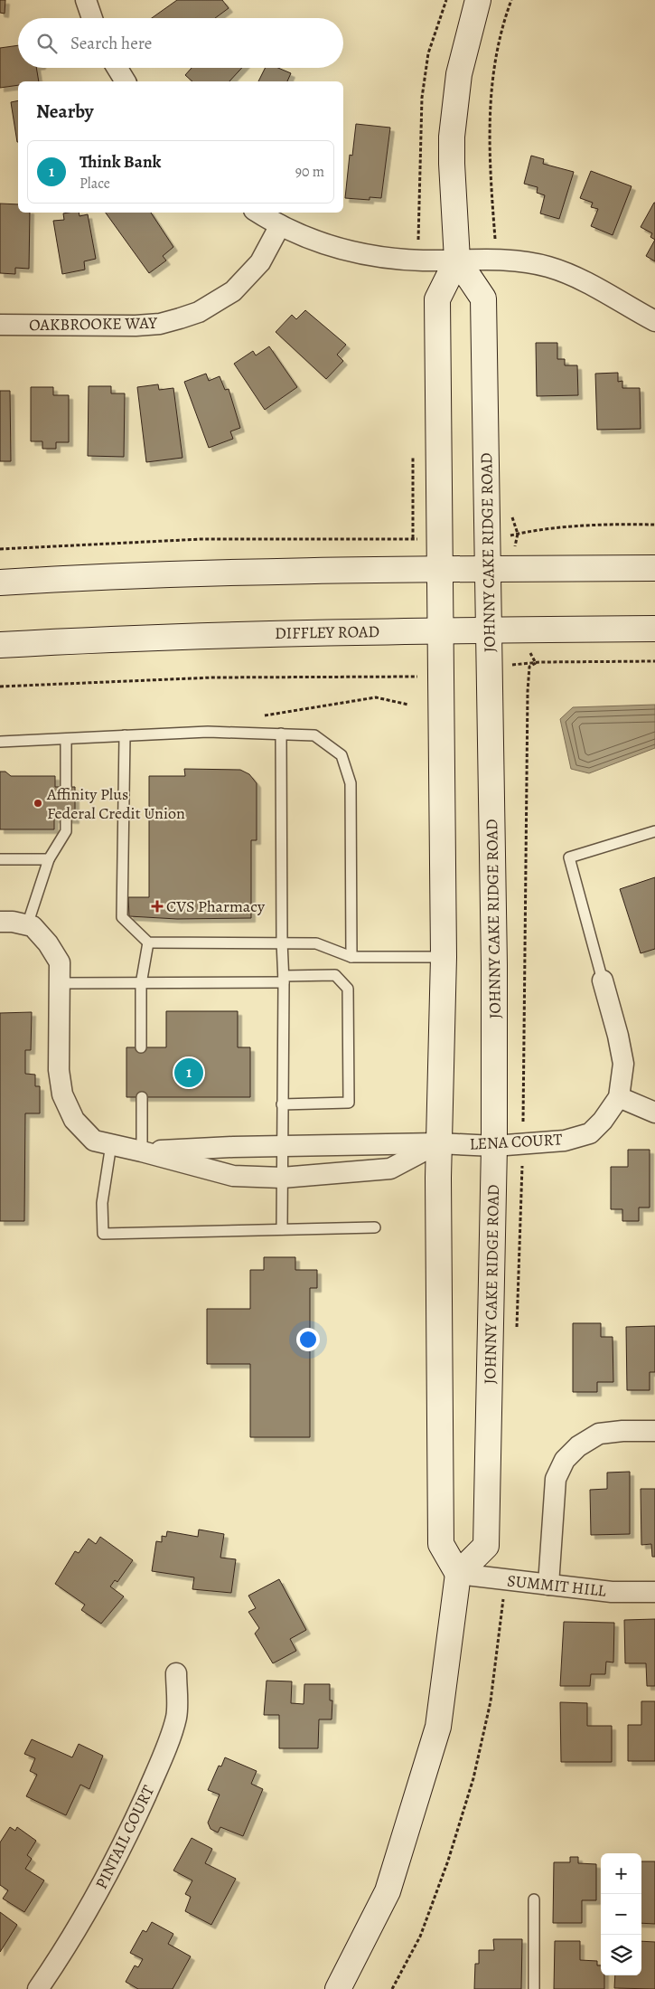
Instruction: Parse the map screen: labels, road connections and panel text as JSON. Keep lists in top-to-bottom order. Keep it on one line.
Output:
{"streets":{"street":["OAKBROOKE WAY","JOHNNY CAKE RIDGE ROAD","DIFFLEY ROAD","LENA COURT","SUMMIT HILL","PINTAIL COURT"]},"crossings":[["JOHNNY CAKE RIDGE ROAD","DIFFLEY ROAD"],["JOHNNY CAKE RIDGE ROAD","LENA COURT"],["JOHNNY CAKE RIDGE ROAD","SUMMIT HILL"]],"places":{"other":["Affinity Plus Federal Credit Union"],"health":["CVS Pharmacy"]},"page":{"search":"Search here","heading":"Nearby","list":[{"mark":"1","name":"Think Bank","note":"Place","value":"90 m"}],"pins":"1","map_buttons":["+","−"]}}
